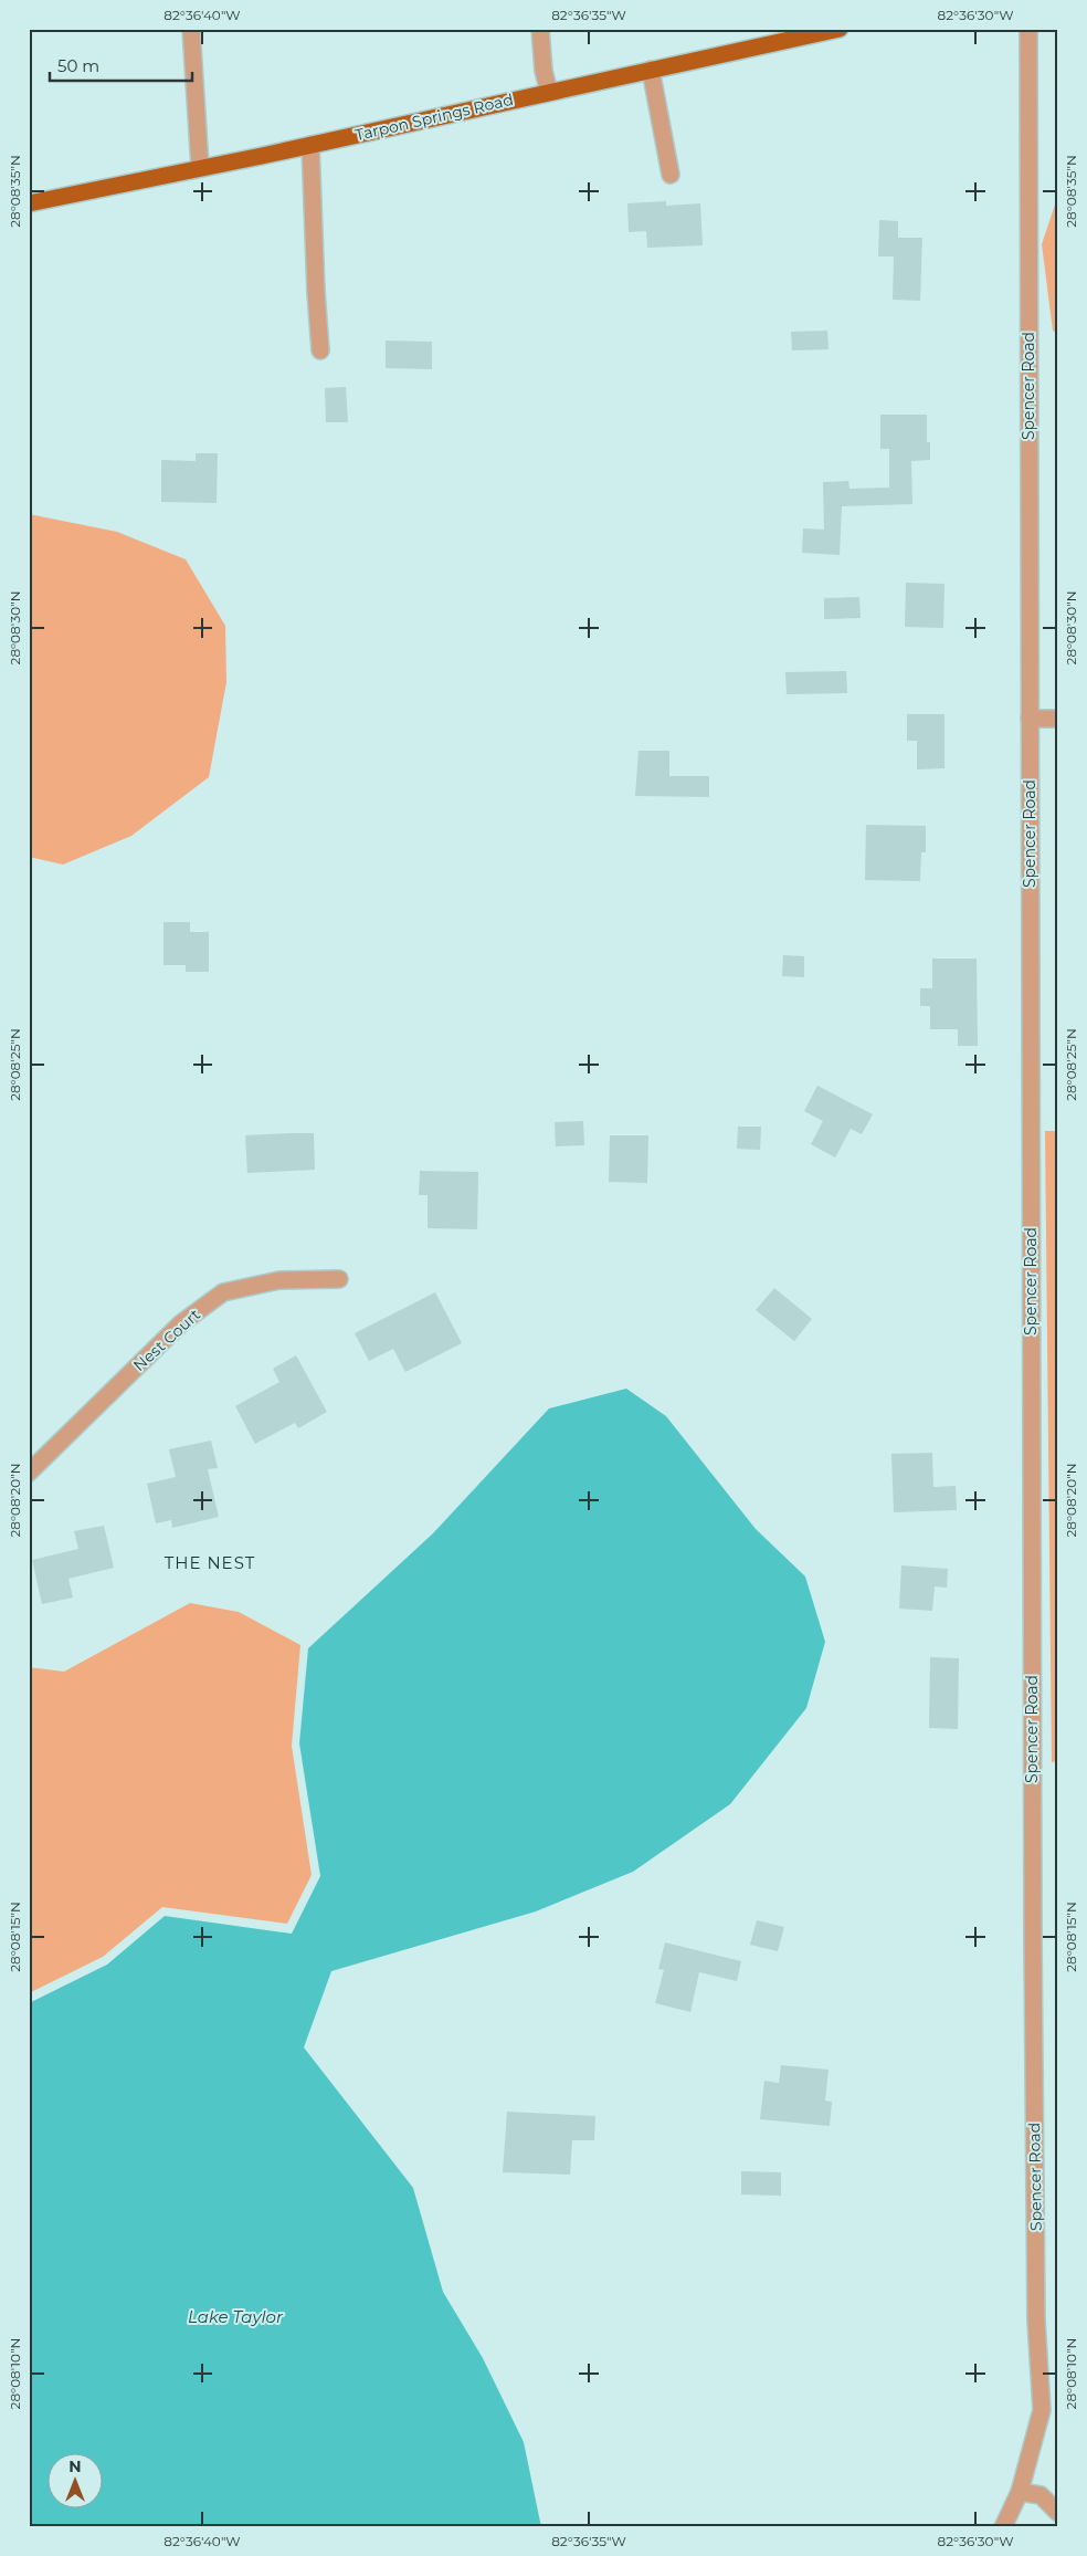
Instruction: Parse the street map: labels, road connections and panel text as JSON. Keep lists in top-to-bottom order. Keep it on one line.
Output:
{"streets":{"main road":["Tarpon Springs Road"],"street":["Spencer Road","Nest Court"]},"districts":["THE NEST"],"water":["Lake Taylor"],"scale_bar":"50 m","north":"top","coordinates":["82°36'40\"W","82°36'35\"W","82°36'30\"W","28°08'35\"N","28°08'30\"N","28°08'25\"N","28°08'20\"N","28°08'15\"N","28°08'10\"N"]}
